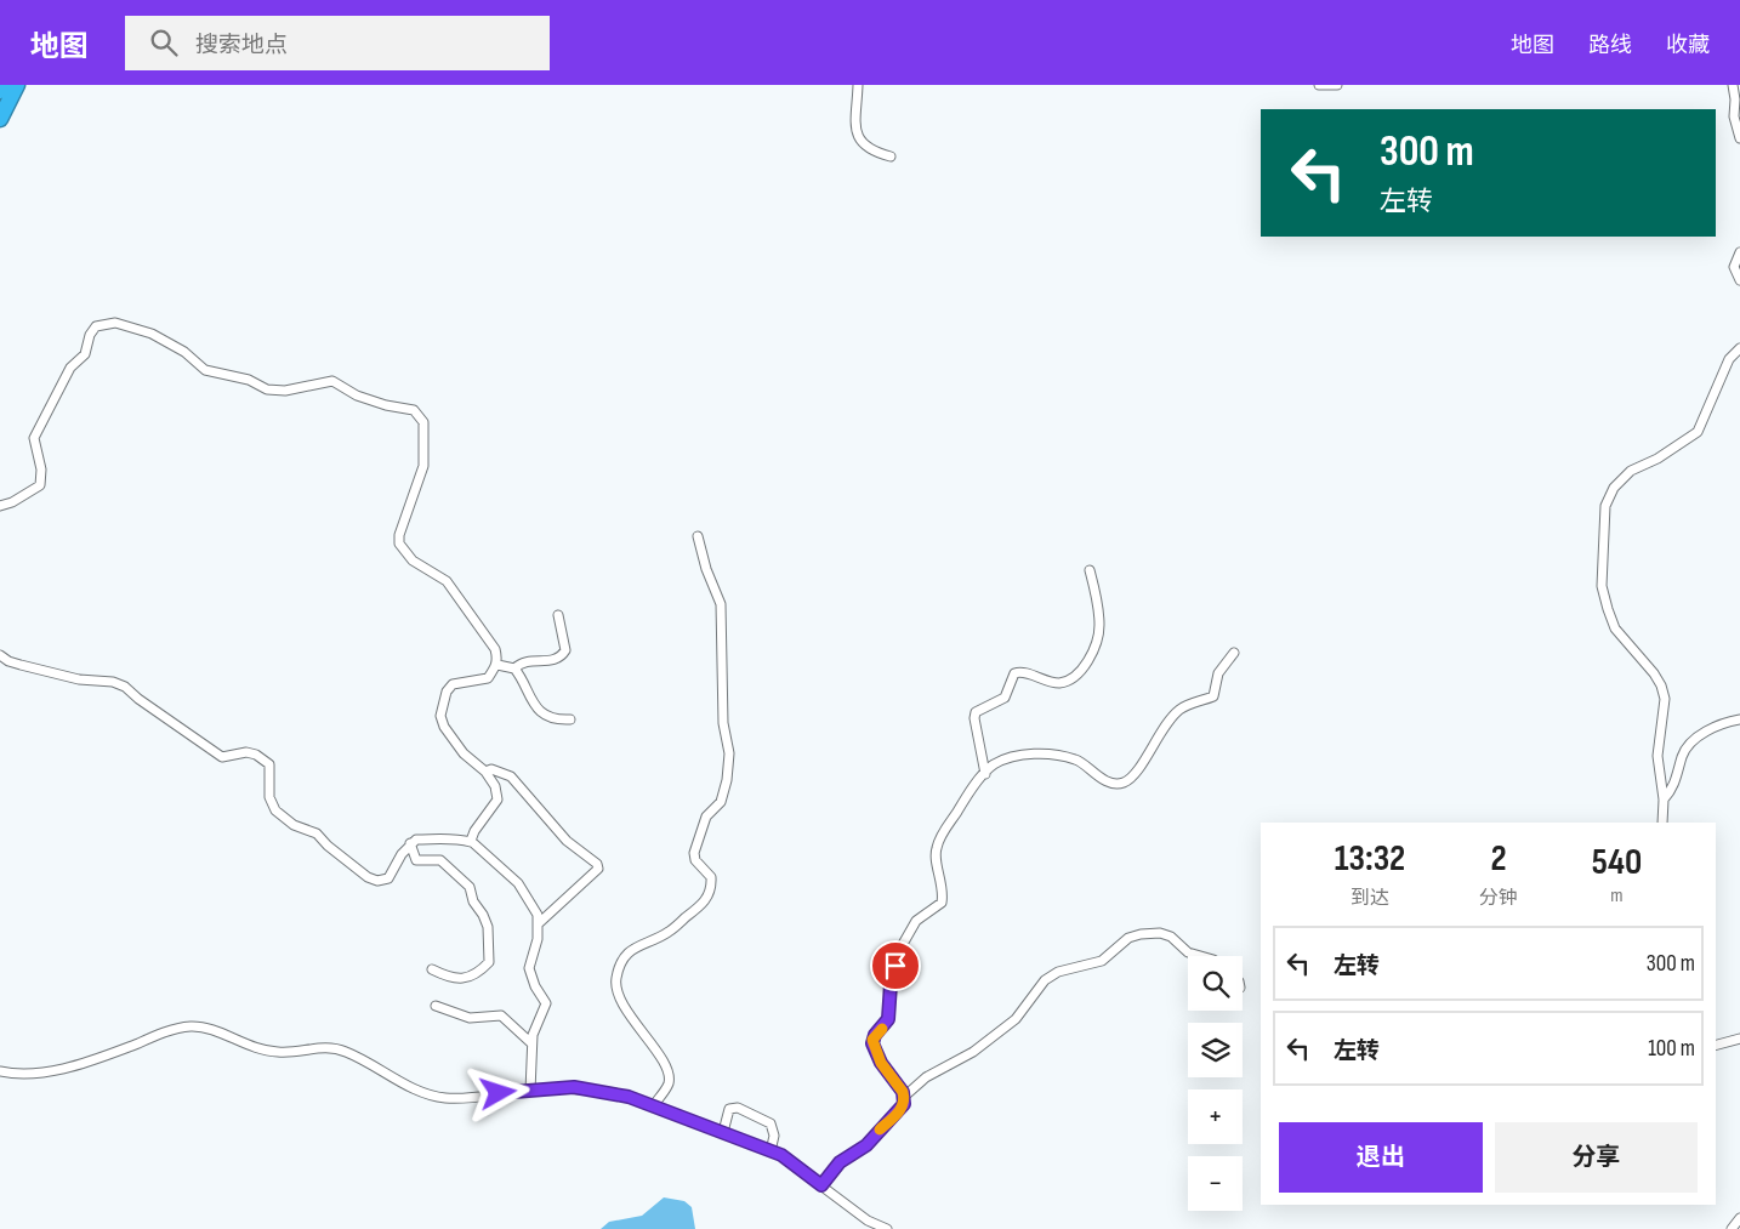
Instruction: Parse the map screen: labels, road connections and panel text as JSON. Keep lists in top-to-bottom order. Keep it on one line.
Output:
{"page":{"header":"地图","search":"搜索地点","nav":["地图","路线","收藏"],"turn":["300 m","左转"],"eta":["13:32","到达","2","分钟","540","m"],"list":[{"name":"左转","value":"300 m"},{"name":"左转","value":"100 m"}],"map_buttons":["+","−"],"buttons":["退出","分享"]}}
